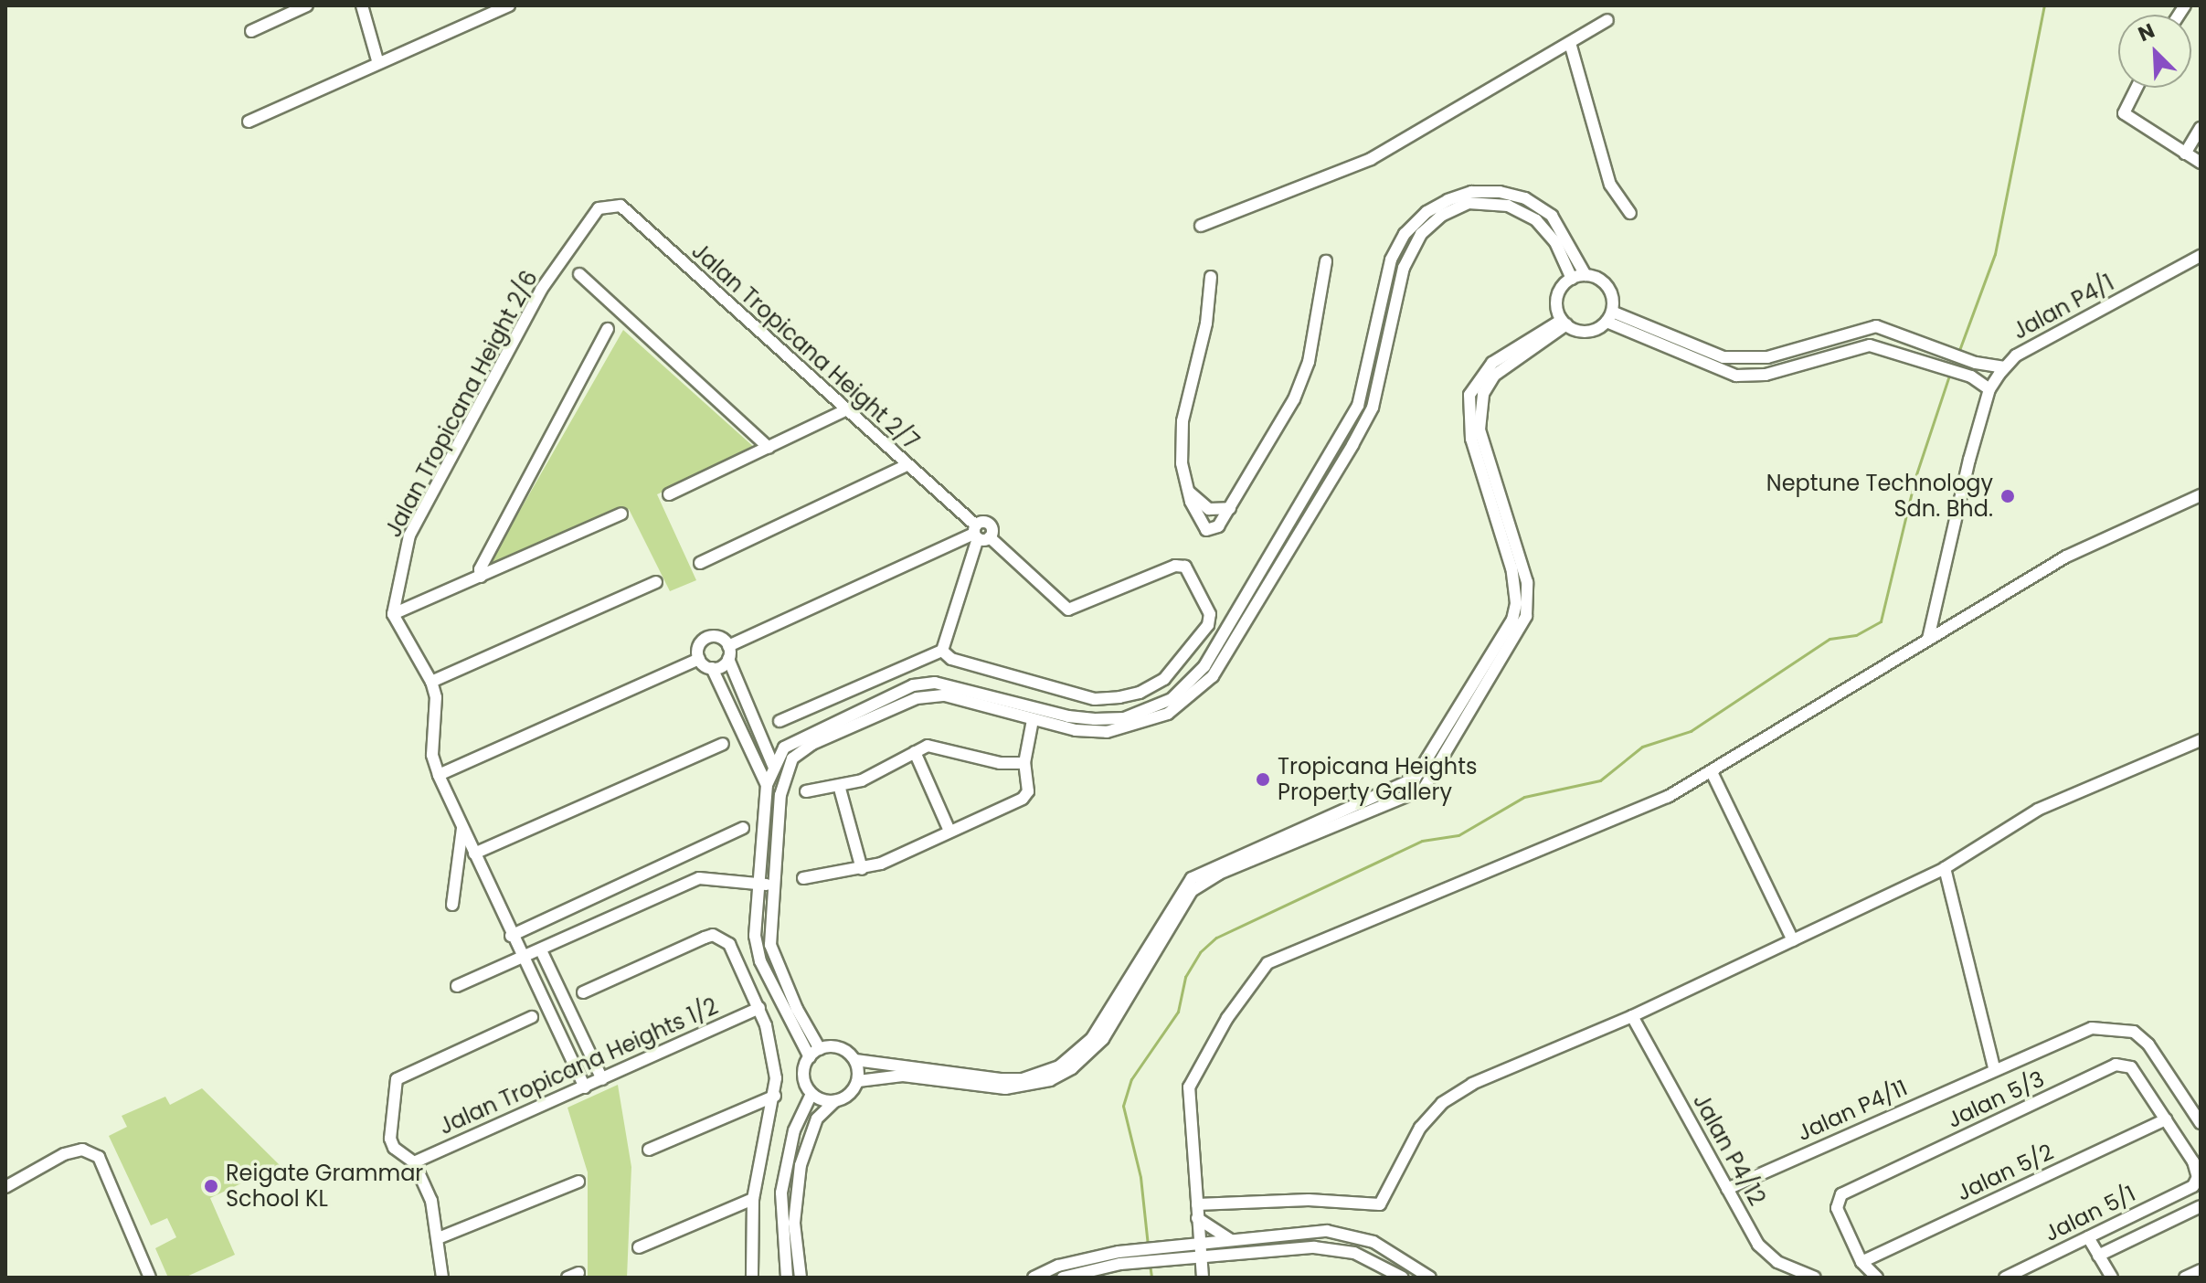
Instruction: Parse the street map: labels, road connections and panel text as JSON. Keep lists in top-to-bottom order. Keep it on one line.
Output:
{"streets":{"street":["Jalan P4/1","Jalan Tropicana Height 2/7","Jalan Tropicana Height 2/6","Jalan Tropicana Heights 1/2","Jalan 5/3","Jalan P4/11","Jalan P4/12","Jalan 5/2","Jalan 5/1"]},"crossings":[["Jalan Tropicana Height 2/7","Jalan Tropicana Height 2/6"],["Jalan 5/3","Jalan 5/2"],["Jalan 5/3","Jalan 5/1"],["Jalan P4/11","Jalan P4/12"]],"places":["Neptune Technology Sdn. Bhd.","Tropicana Heights Property Gallery","Reigate Grammar School KL"],"north":"top left"}
